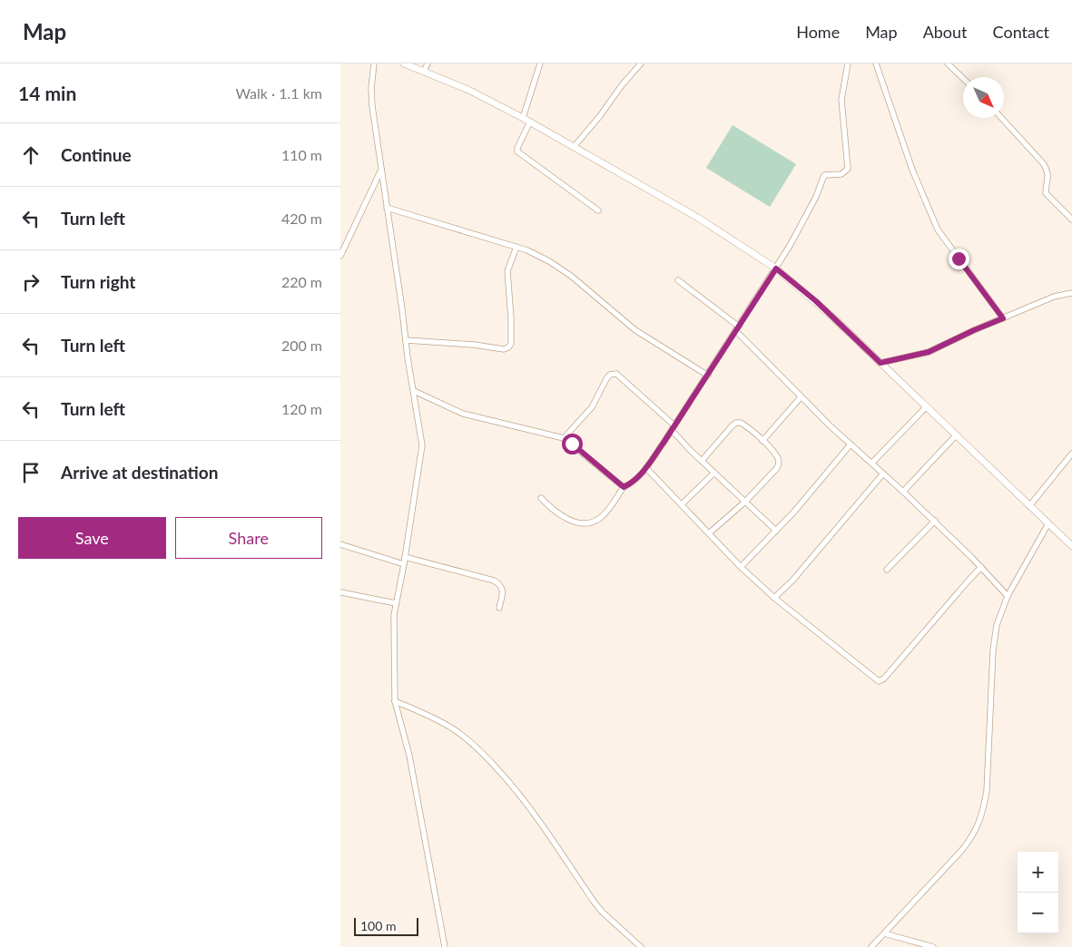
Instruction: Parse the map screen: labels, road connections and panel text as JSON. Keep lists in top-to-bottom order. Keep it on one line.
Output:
{"scale_bar":"100 m","north":"bottom right","page":{"header":"Map","nav":["Home","Map","About","Contact"],"heading":["14 min","Walk · 1.1 km"],"list":[["Continue","110 m"],["Turn left","420 m"],["Turn right","220 m"],["Turn left","200 m"],["Turn left","120 m"],"Arrive at destination"],"buttons":["Save","Share"],"map_buttons":["+","−"],"scale":"100 m"}}
